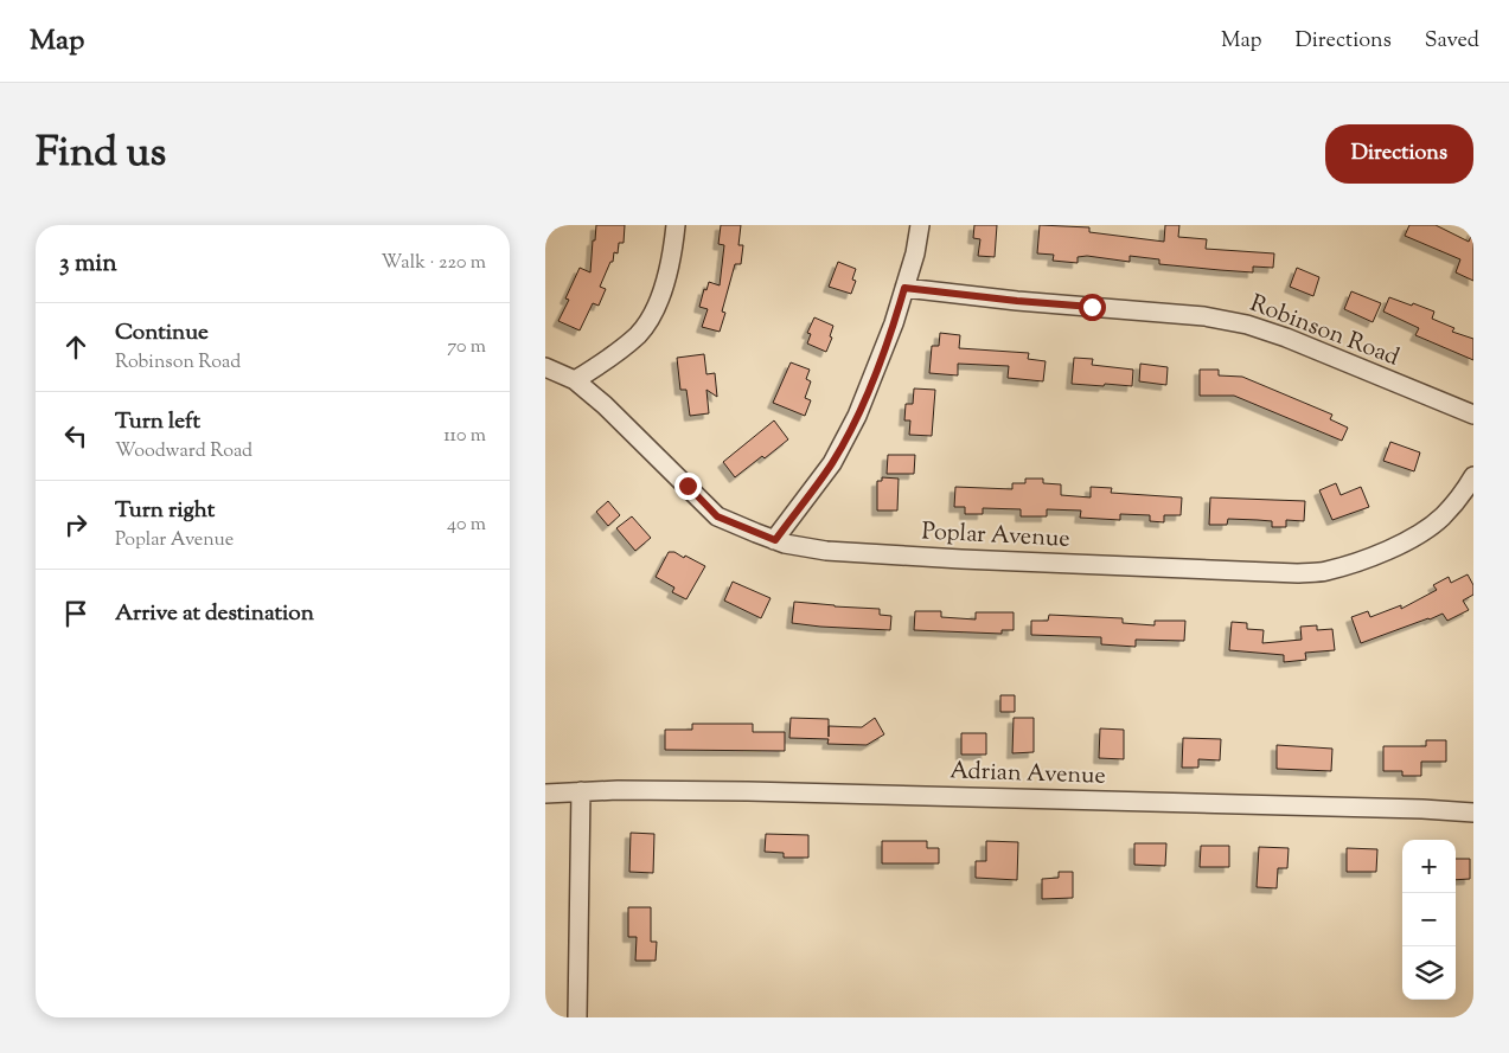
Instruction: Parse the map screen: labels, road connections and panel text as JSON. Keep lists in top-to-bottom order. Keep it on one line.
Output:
{"streets":{"street":["Robinson Road","Poplar Avenue","Adrian Avenue"]},"page":{"header":"Map","nav":["Map","Directions","Saved"],"title":"Find us","buttons":"Directions","heading":["3 min","Walk · 220 m"],"list":[["Continue","Robinson Road","70 m"],["Turn left","Woodward Road","110 m"],["Turn right","Poplar Avenue","40 m"],"Arrive at destination"],"map_buttons":["+","−"]}}
